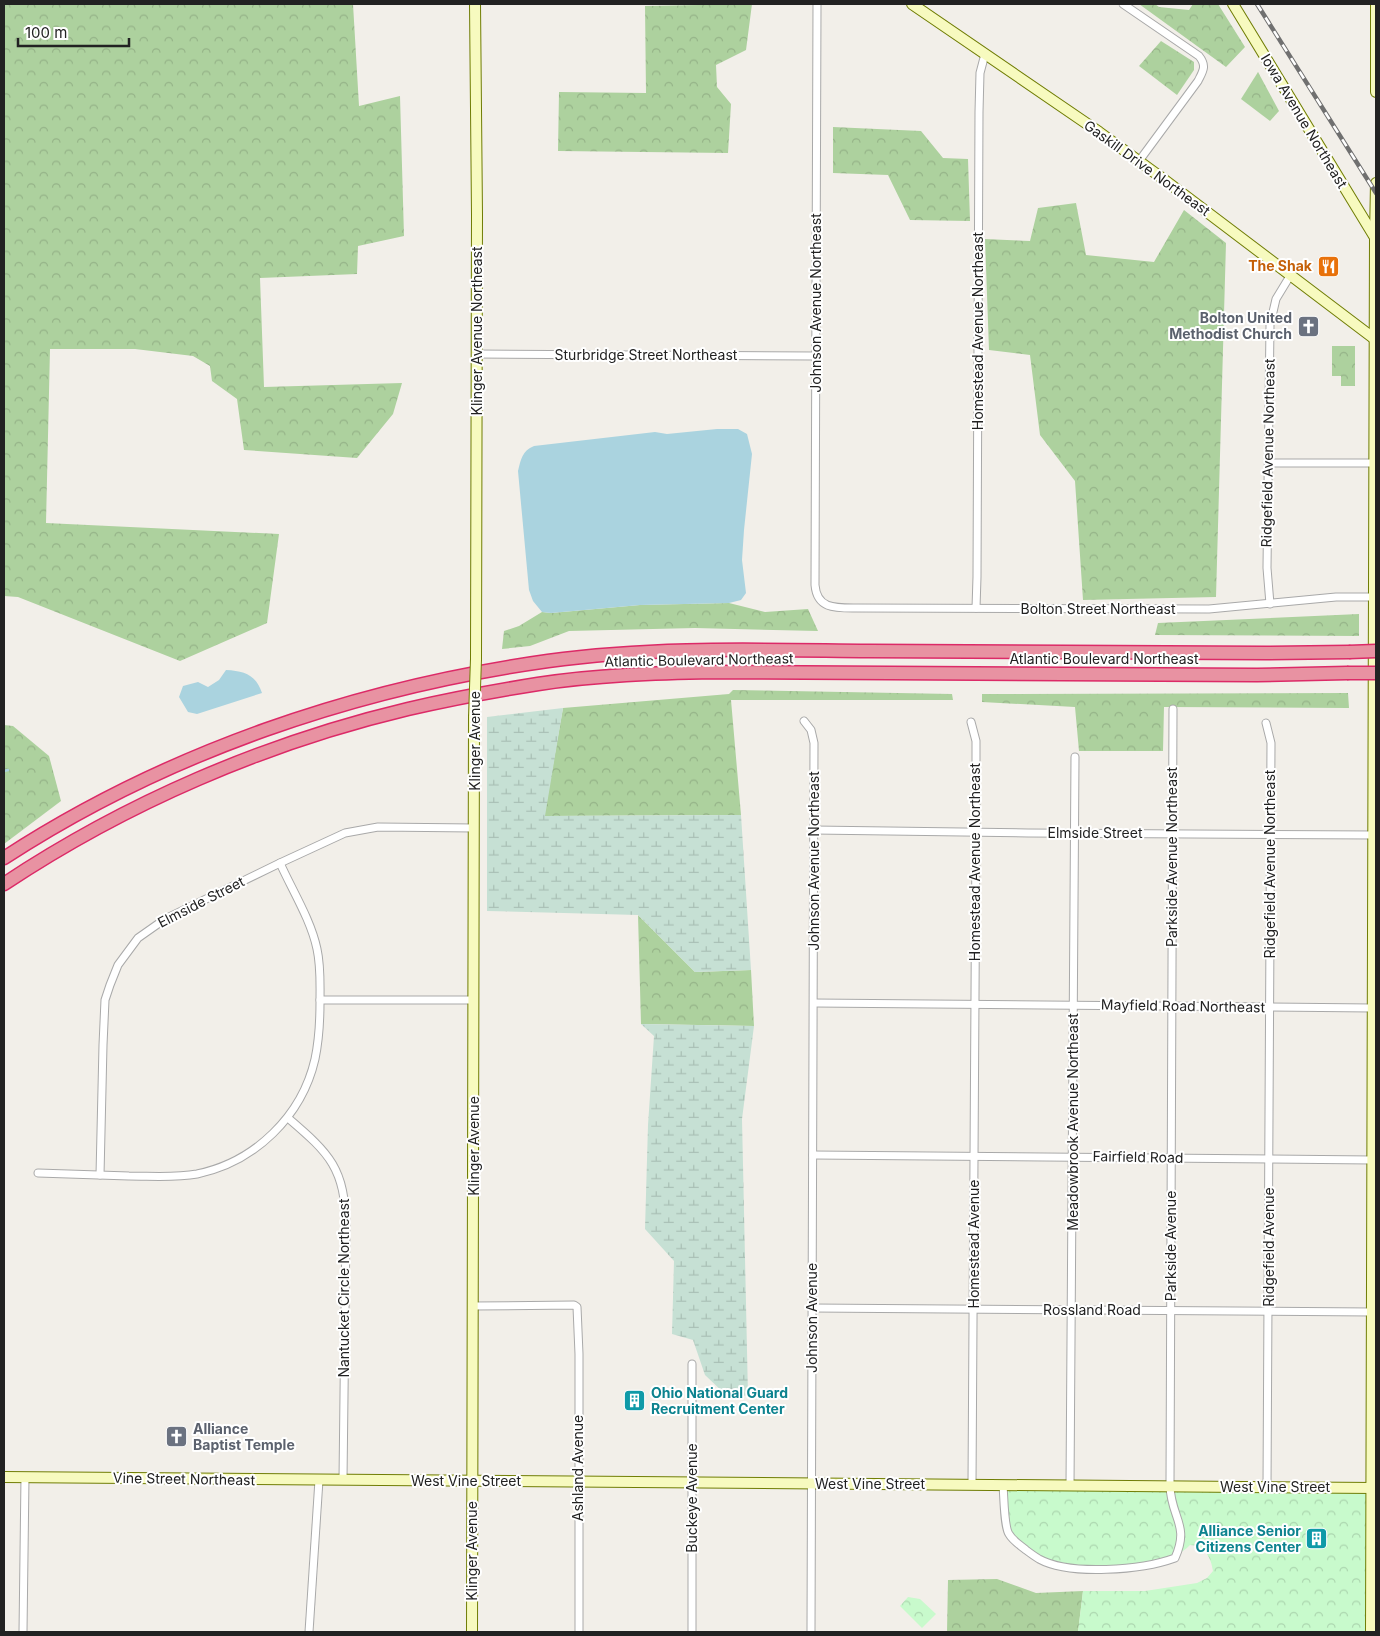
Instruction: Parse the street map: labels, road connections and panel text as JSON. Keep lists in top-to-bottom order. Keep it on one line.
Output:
{"streets":{"highway":["Atlantic Boulevard Northeast"],"street":["Iowa Avenue Northeast","Gaskill Drive Northeast","Johnson Avenue Northeast","Klinger Avenue Northeast","Homestead Avenue Northeast","Sturbridge Street Northeast","Ridgefield Avenue Northeast","Bolton Street Northeast","Klinger Avenue","Elmside Street","Parkside Avenue Northeast","Mayfield Road Northeast","Meadowbrook Avenue Northeast","Fairfield Road","Homestead Avenue","Parkside Avenue","Ridgefield Avenue","Nantucket Circle Northeast","Rossland Road","Johnson Avenue","Ashland Avenue","Vine Street Northeast","West Vine Street","Buckeye Avenue"]},"crossings":[["Gaskill Drive Northeast","Homestead Avenue Northeast"],["Gaskill Drive Northeast","Ridgefield Avenue Northeast"],["Johnson Avenue Northeast","Sturbridge Street Northeast"],["Johnson Avenue Northeast","Bolton Street Northeast"],["Johnson Avenue Northeast","Elmside Street"],["Johnson Avenue Northeast","Mayfield Road Northeast"],["Johnson Avenue Northeast","Johnson Avenue"],["Klinger Avenue Northeast","Sturbridge Street Northeast"],["Klinger Avenue Northeast","Klinger Avenue"],["Homestead Avenue Northeast","Bolton Street Northeast"],["Homestead Avenue Northeast","Elmside Street"],["Homestead Avenue Northeast","Mayfield Road Northeast"],["Homestead Avenue Northeast","Homestead Avenue"],["Ridgefield Avenue Northeast","Bolton Street Northeast"],["Ridgefield Avenue Northeast","Elmside Street"],["Ridgefield Avenue Northeast","Mayfield Road Northeast"],["Ridgefield Avenue Northeast","Ridgefield Avenue"],["Klinger Avenue","Elmside Street"],["Klinger Avenue","Ashland Avenue"],["Klinger Avenue","West Vine Street"],["Elmside Street","Parkside Avenue Northeast"],["Elmside Street","Meadowbrook Avenue Northeast"],["Parkside Avenue Northeast","Mayfield Road Northeast"],["Parkside Avenue Northeast","Parkside Avenue"],["Mayfield Road Northeast","Meadowbrook Avenue Northeast"],["Mayfield Road Northeast","Homestead Avenue"],["Mayfield Road Northeast","Parkside Avenue"],["Mayfield Road Northeast","Ridgefield Avenue"],["Mayfield Road Northeast","Johnson Avenue"],["Meadowbrook Avenue Northeast","Fairfield Road"],["Meadowbrook Avenue Northeast","Rossland Road"],["Meadowbrook Avenue Northeast","West Vine Street"],["Fairfield Road","Homestead Avenue"],["Fairfield Road","Parkside Avenue"],["Fairfield Road","Ridgefield Avenue"],["Fairfield Road","Johnson Avenue"],["Homestead Avenue","Rossland Road"],["Homestead Avenue","West Vine Street"],["Parkside Avenue","Rossland Road"],["Parkside Avenue","West Vine Street"],["Ridgefield Avenue","Rossland Road"],["Ridgefield Avenue","West Vine Street"],["Nantucket Circle Northeast","Vine Street Northeast"],["Rossland Road","Johnson Avenue"],["Johnson Avenue","West Vine Street"],["Ashland Avenue","West Vine Street"],["Vine Street Northeast","West Vine Street"],["West Vine Street","Buckeye Avenue"]],"places":{"restaurant":["The Shak"],"church":["Bolton United Methodist Church","Alliance Baptist Temple"],"building":["Ohio National Guard Recruitment Center","Alliance Senior Citizens Center"]},"scale_bar":"100 m"}
